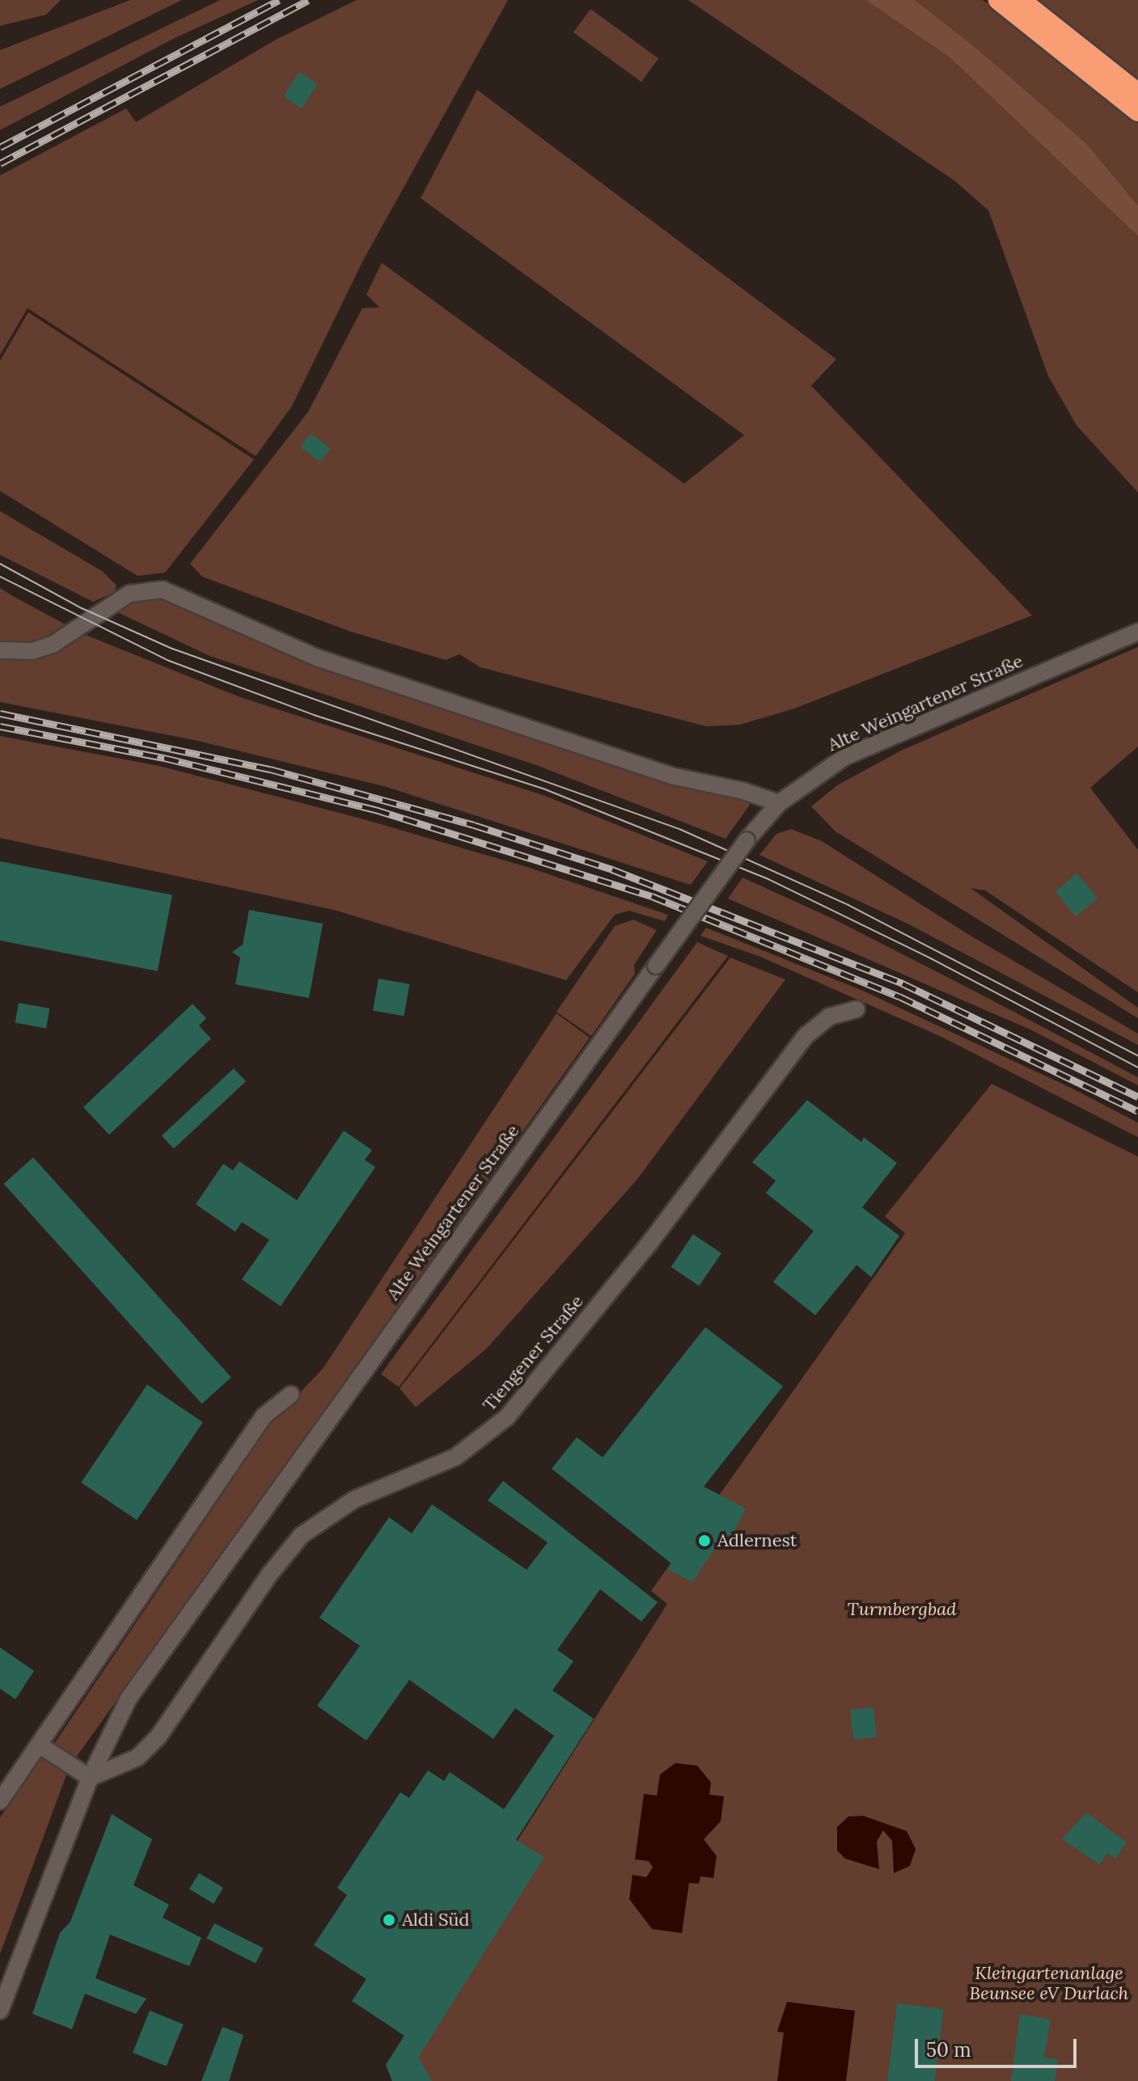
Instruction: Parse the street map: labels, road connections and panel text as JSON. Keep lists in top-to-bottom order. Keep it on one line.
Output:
{"streets":{"street":["Alte Weingartener Straße","Tiengener Straße"]},"crossings":[["Alte Weingartener Straße","Tiengener Straße"]],"parks":["Turmbergbad","Kleingartenanlage Beunsee eV Durlach"],"places":["Adlernest","Aldi Süd"],"scale_bar":"50 m"}
